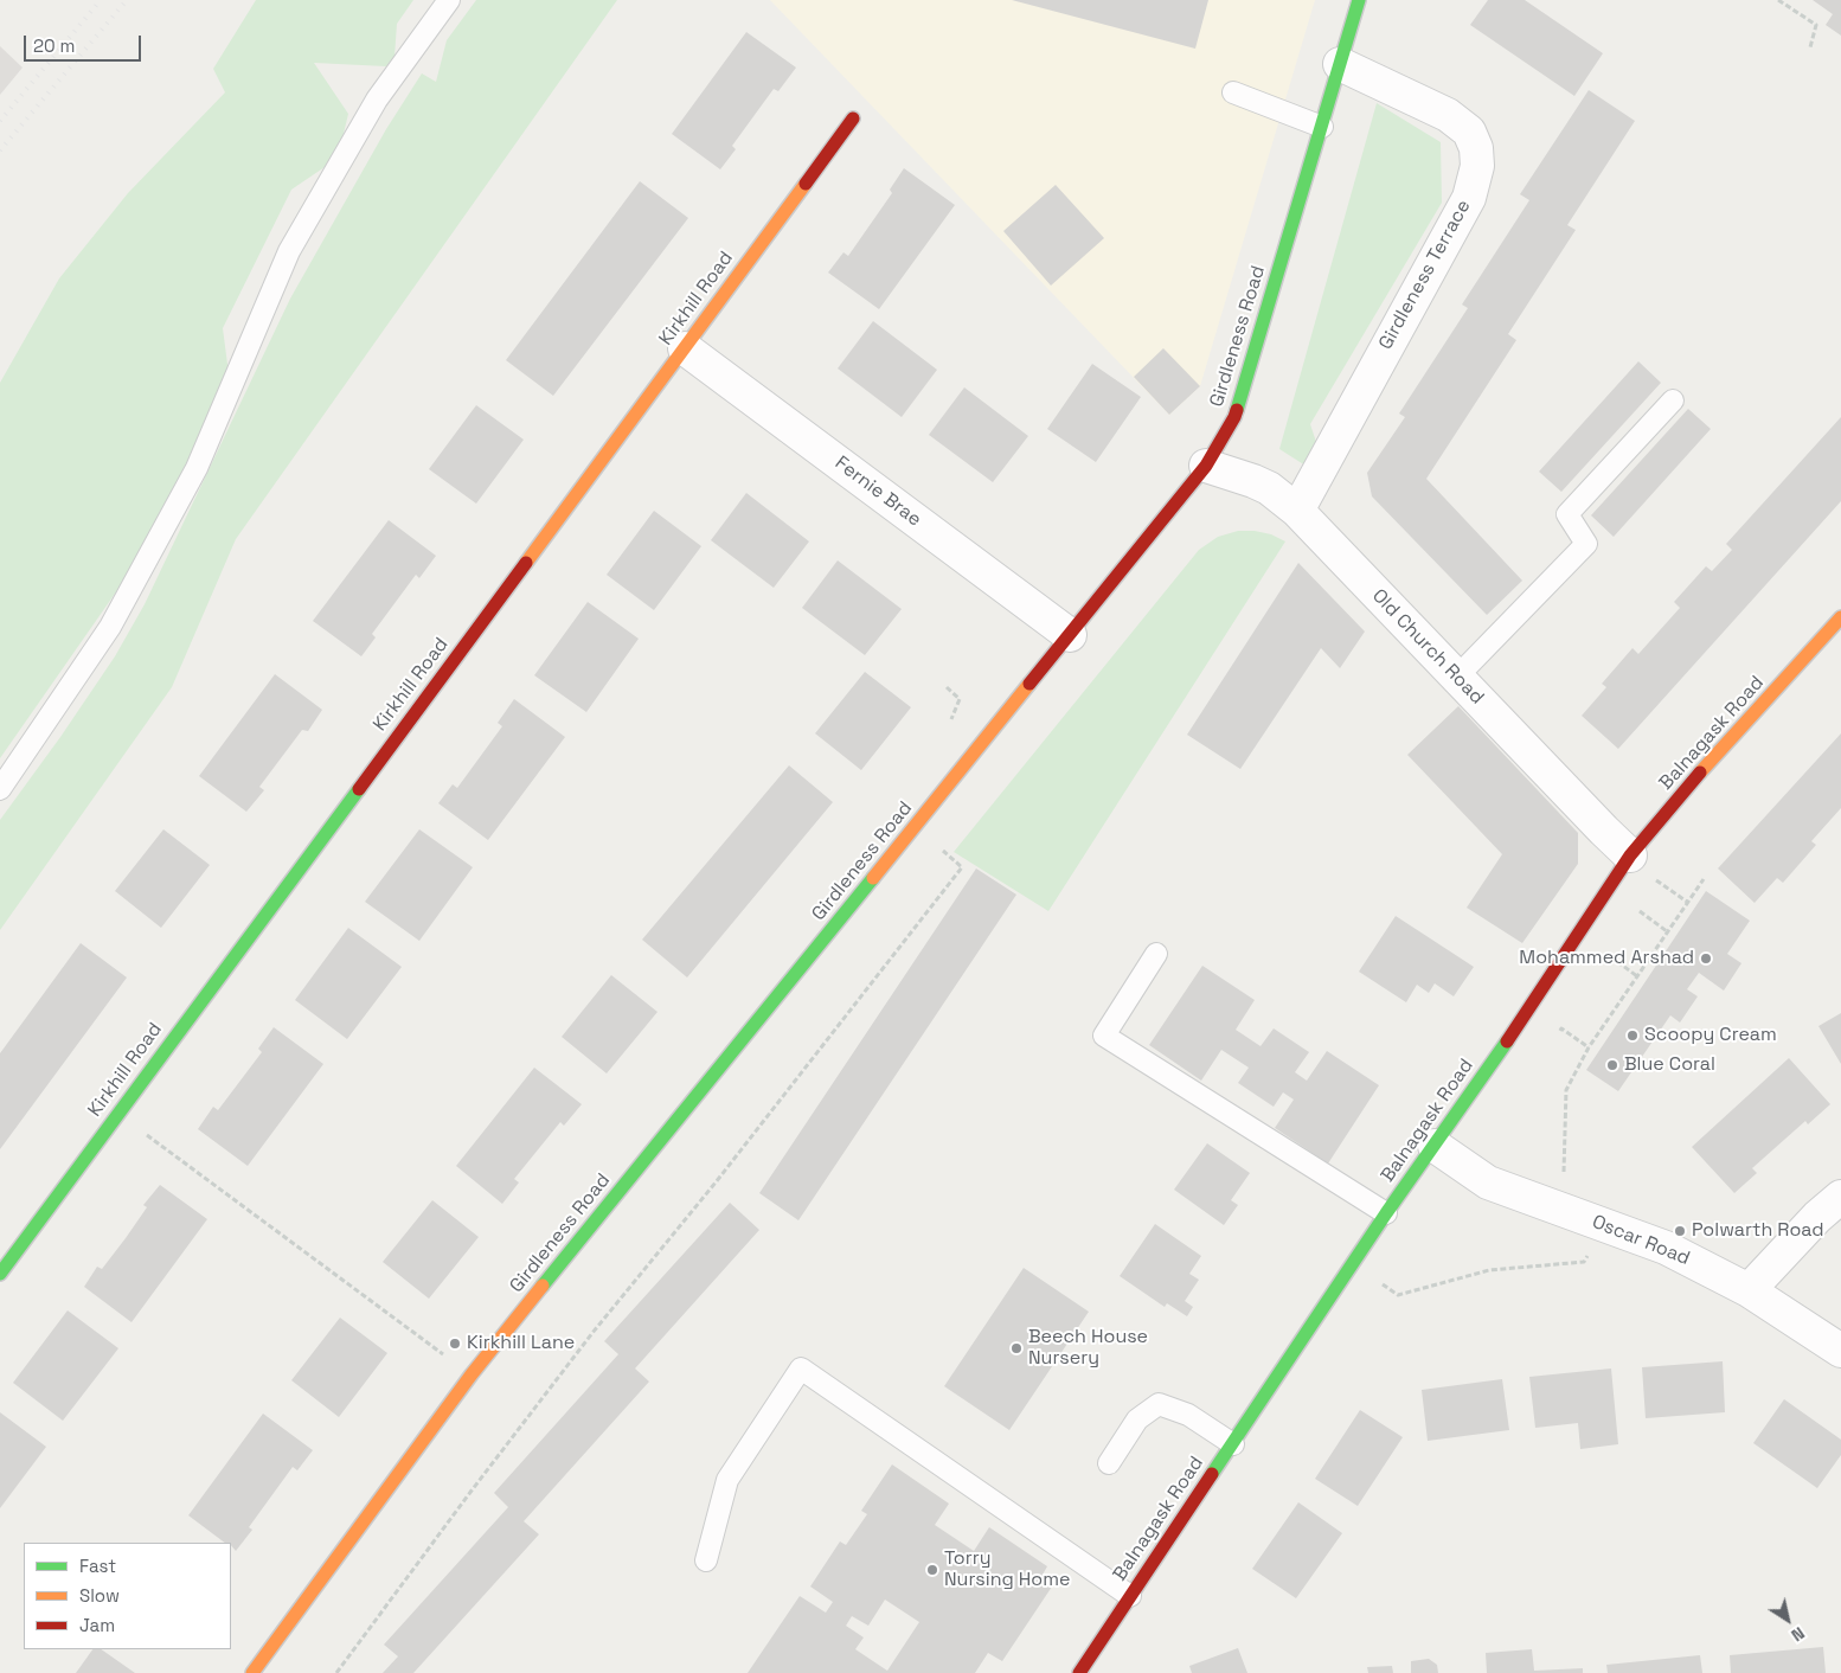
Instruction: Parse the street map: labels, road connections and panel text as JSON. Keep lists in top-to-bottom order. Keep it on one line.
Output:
{"streets":{"street":["Girdleness Terrace","Kirkhill Road","Girdleness Road","Fernie Brae","Old Church Road","Balnagask Road","Oscar Road"]},"crossings":[["Girdleness Terrace","Girdleness Road"],["Girdleness Terrace","Old Church Road"],["Kirkhill Road","Fernie Brae"],["Girdleness Road","Fernie Brae"],["Girdleness Road","Old Church Road"],["Old Church Road","Balnagask Road"],["Balnagask Road","Oscar Road"]],"places":["Mohammed Arshad","Scoopy Cream","Blue Coral","Polwarth Road","Kirkhill Lane","Beech House Nursery","Torry Nursing Home"],"legend":["Fast","Slow","Jam"],"scale_bar":"20 m","north":"bottom right"}
